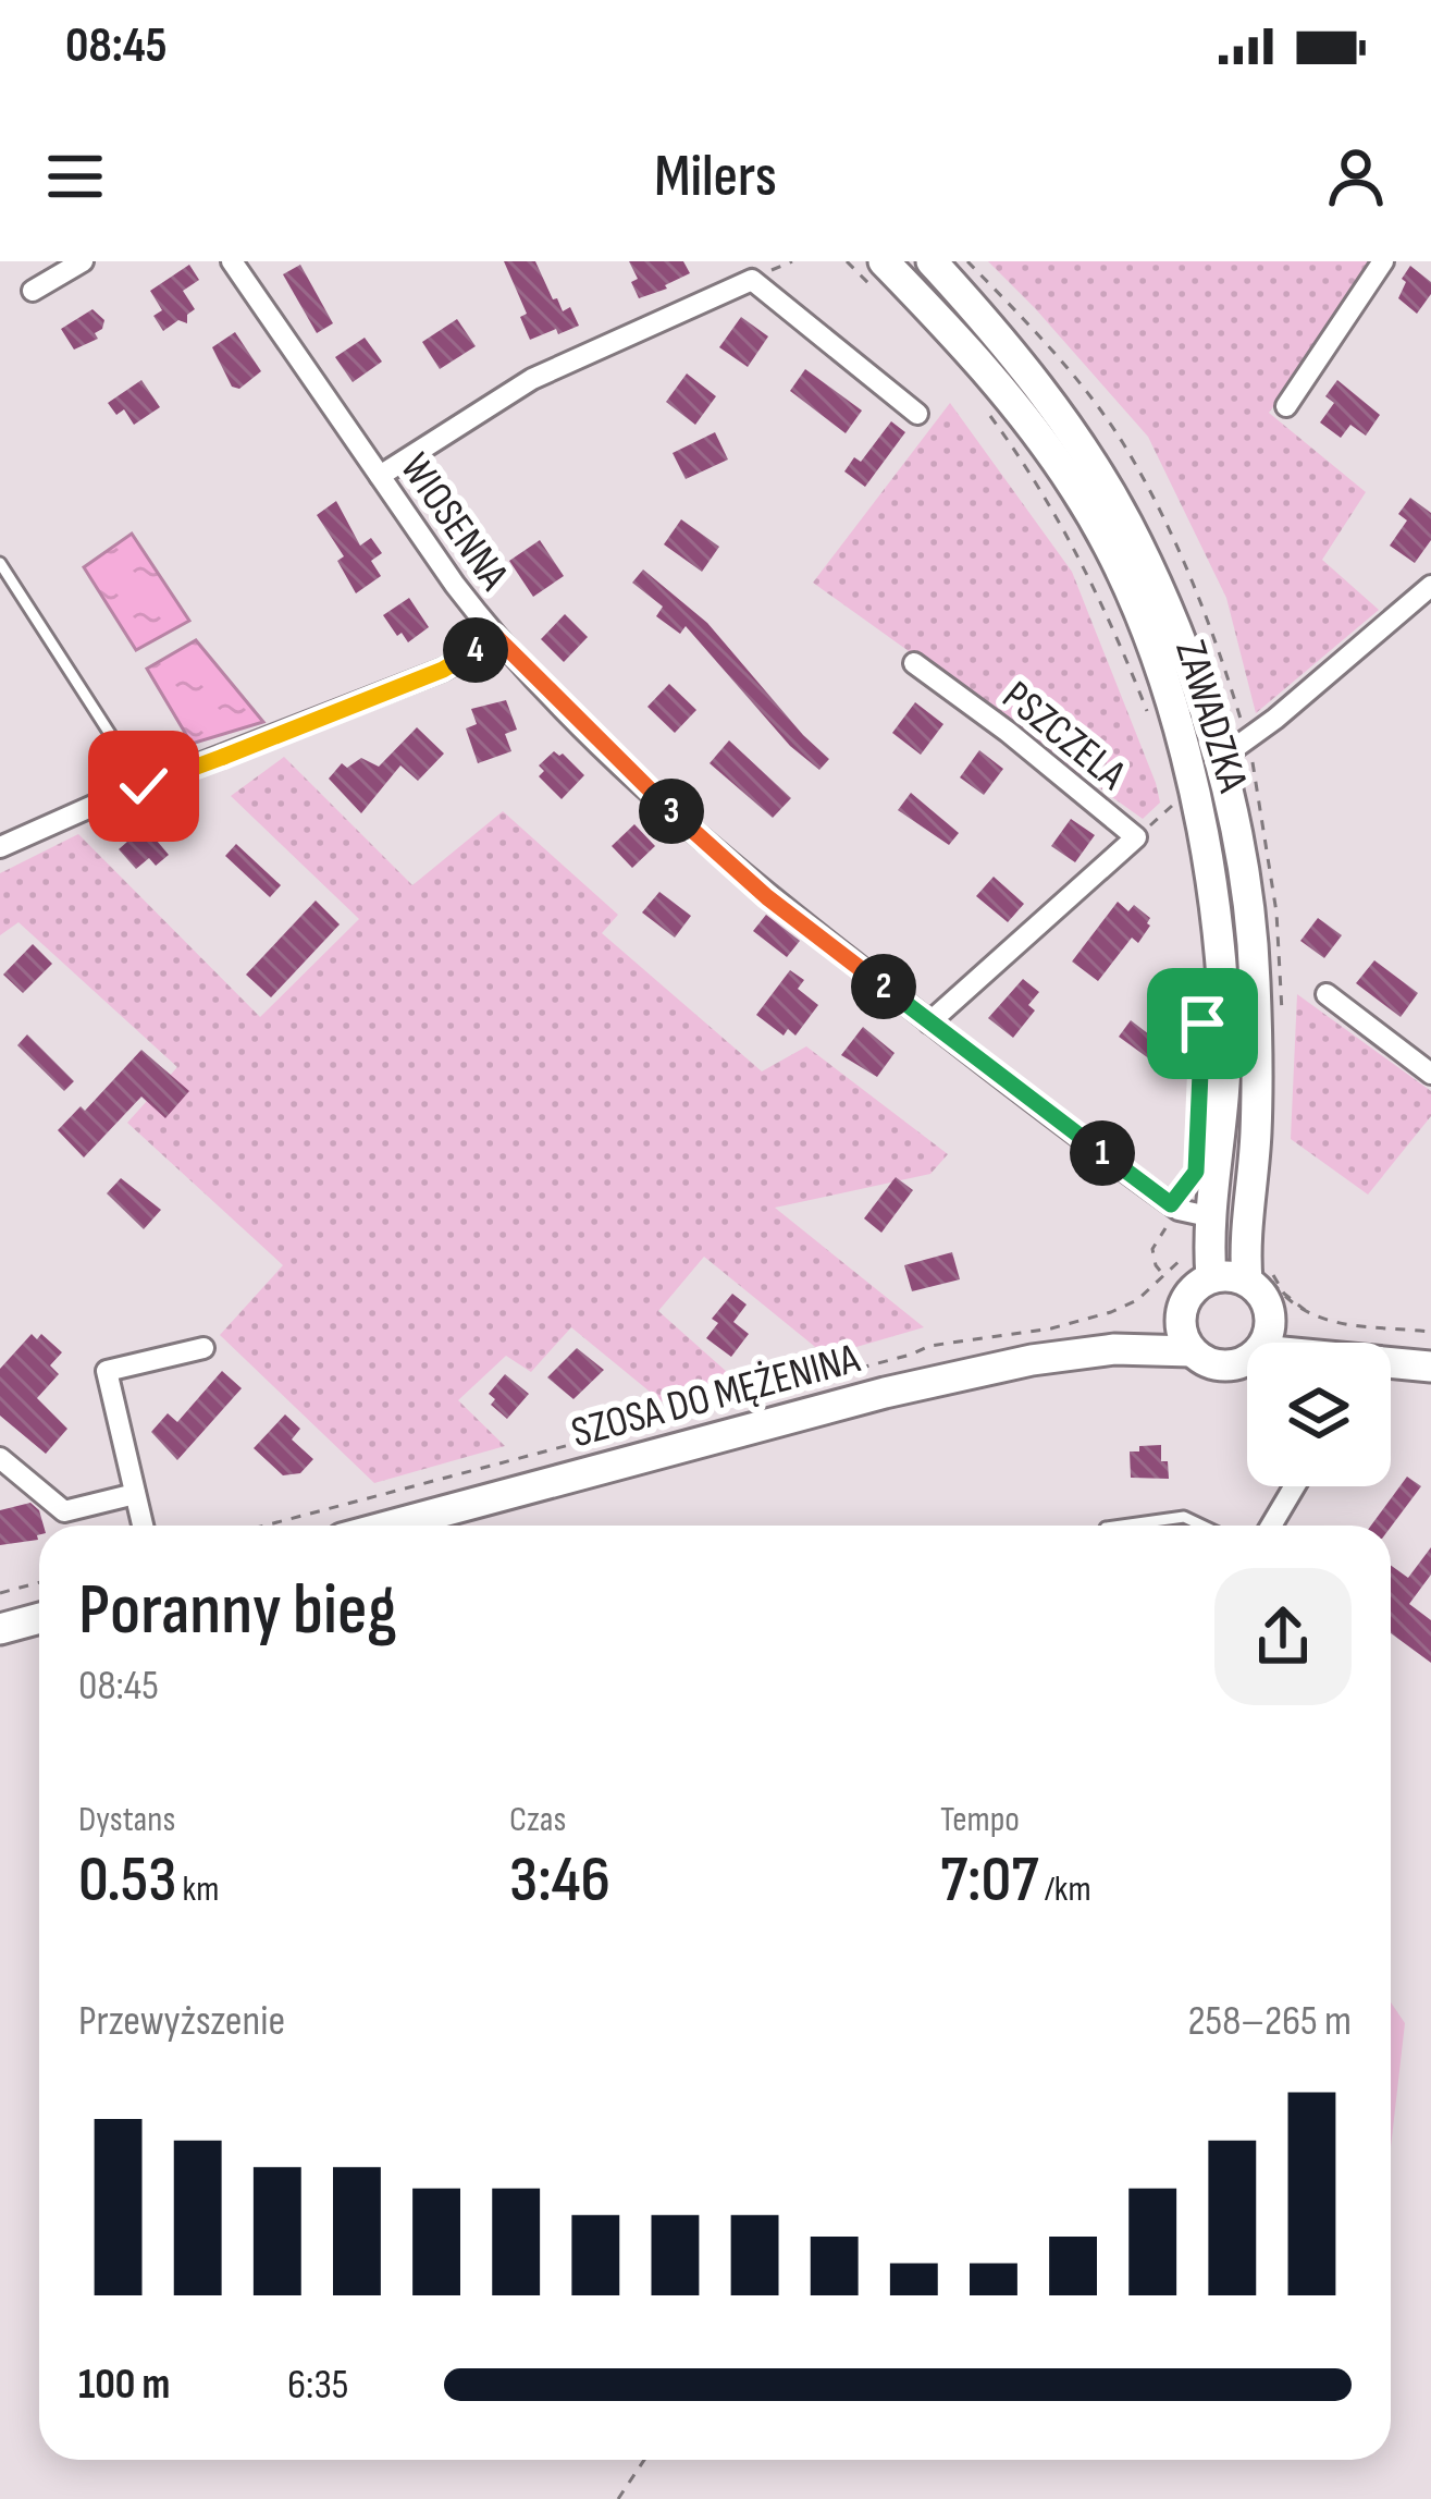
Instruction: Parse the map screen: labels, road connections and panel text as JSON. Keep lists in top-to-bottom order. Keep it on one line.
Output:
{"streets":{"street":["WIOSENNA","ZAWADZKA","PSZCZELA","SZOSA DO MĘŻENINA"]},"crossings":[["WIOSENNA","ZAWADZKA"],["WIOSENNA","PSZCZELA"]],"page":{"status":"08:45","header":"Milers","pins":["4","3","2","1"],"heading":["Poranny bieg","08:45"],"stats":[["Dystans","0.53 km"],["Czas","3:46"],["Tempo","7:07 /km"]],"chart":["Przewyższenie","258–265 m"],"list":[{"name":"100 m","note":"6:35"}]}}
